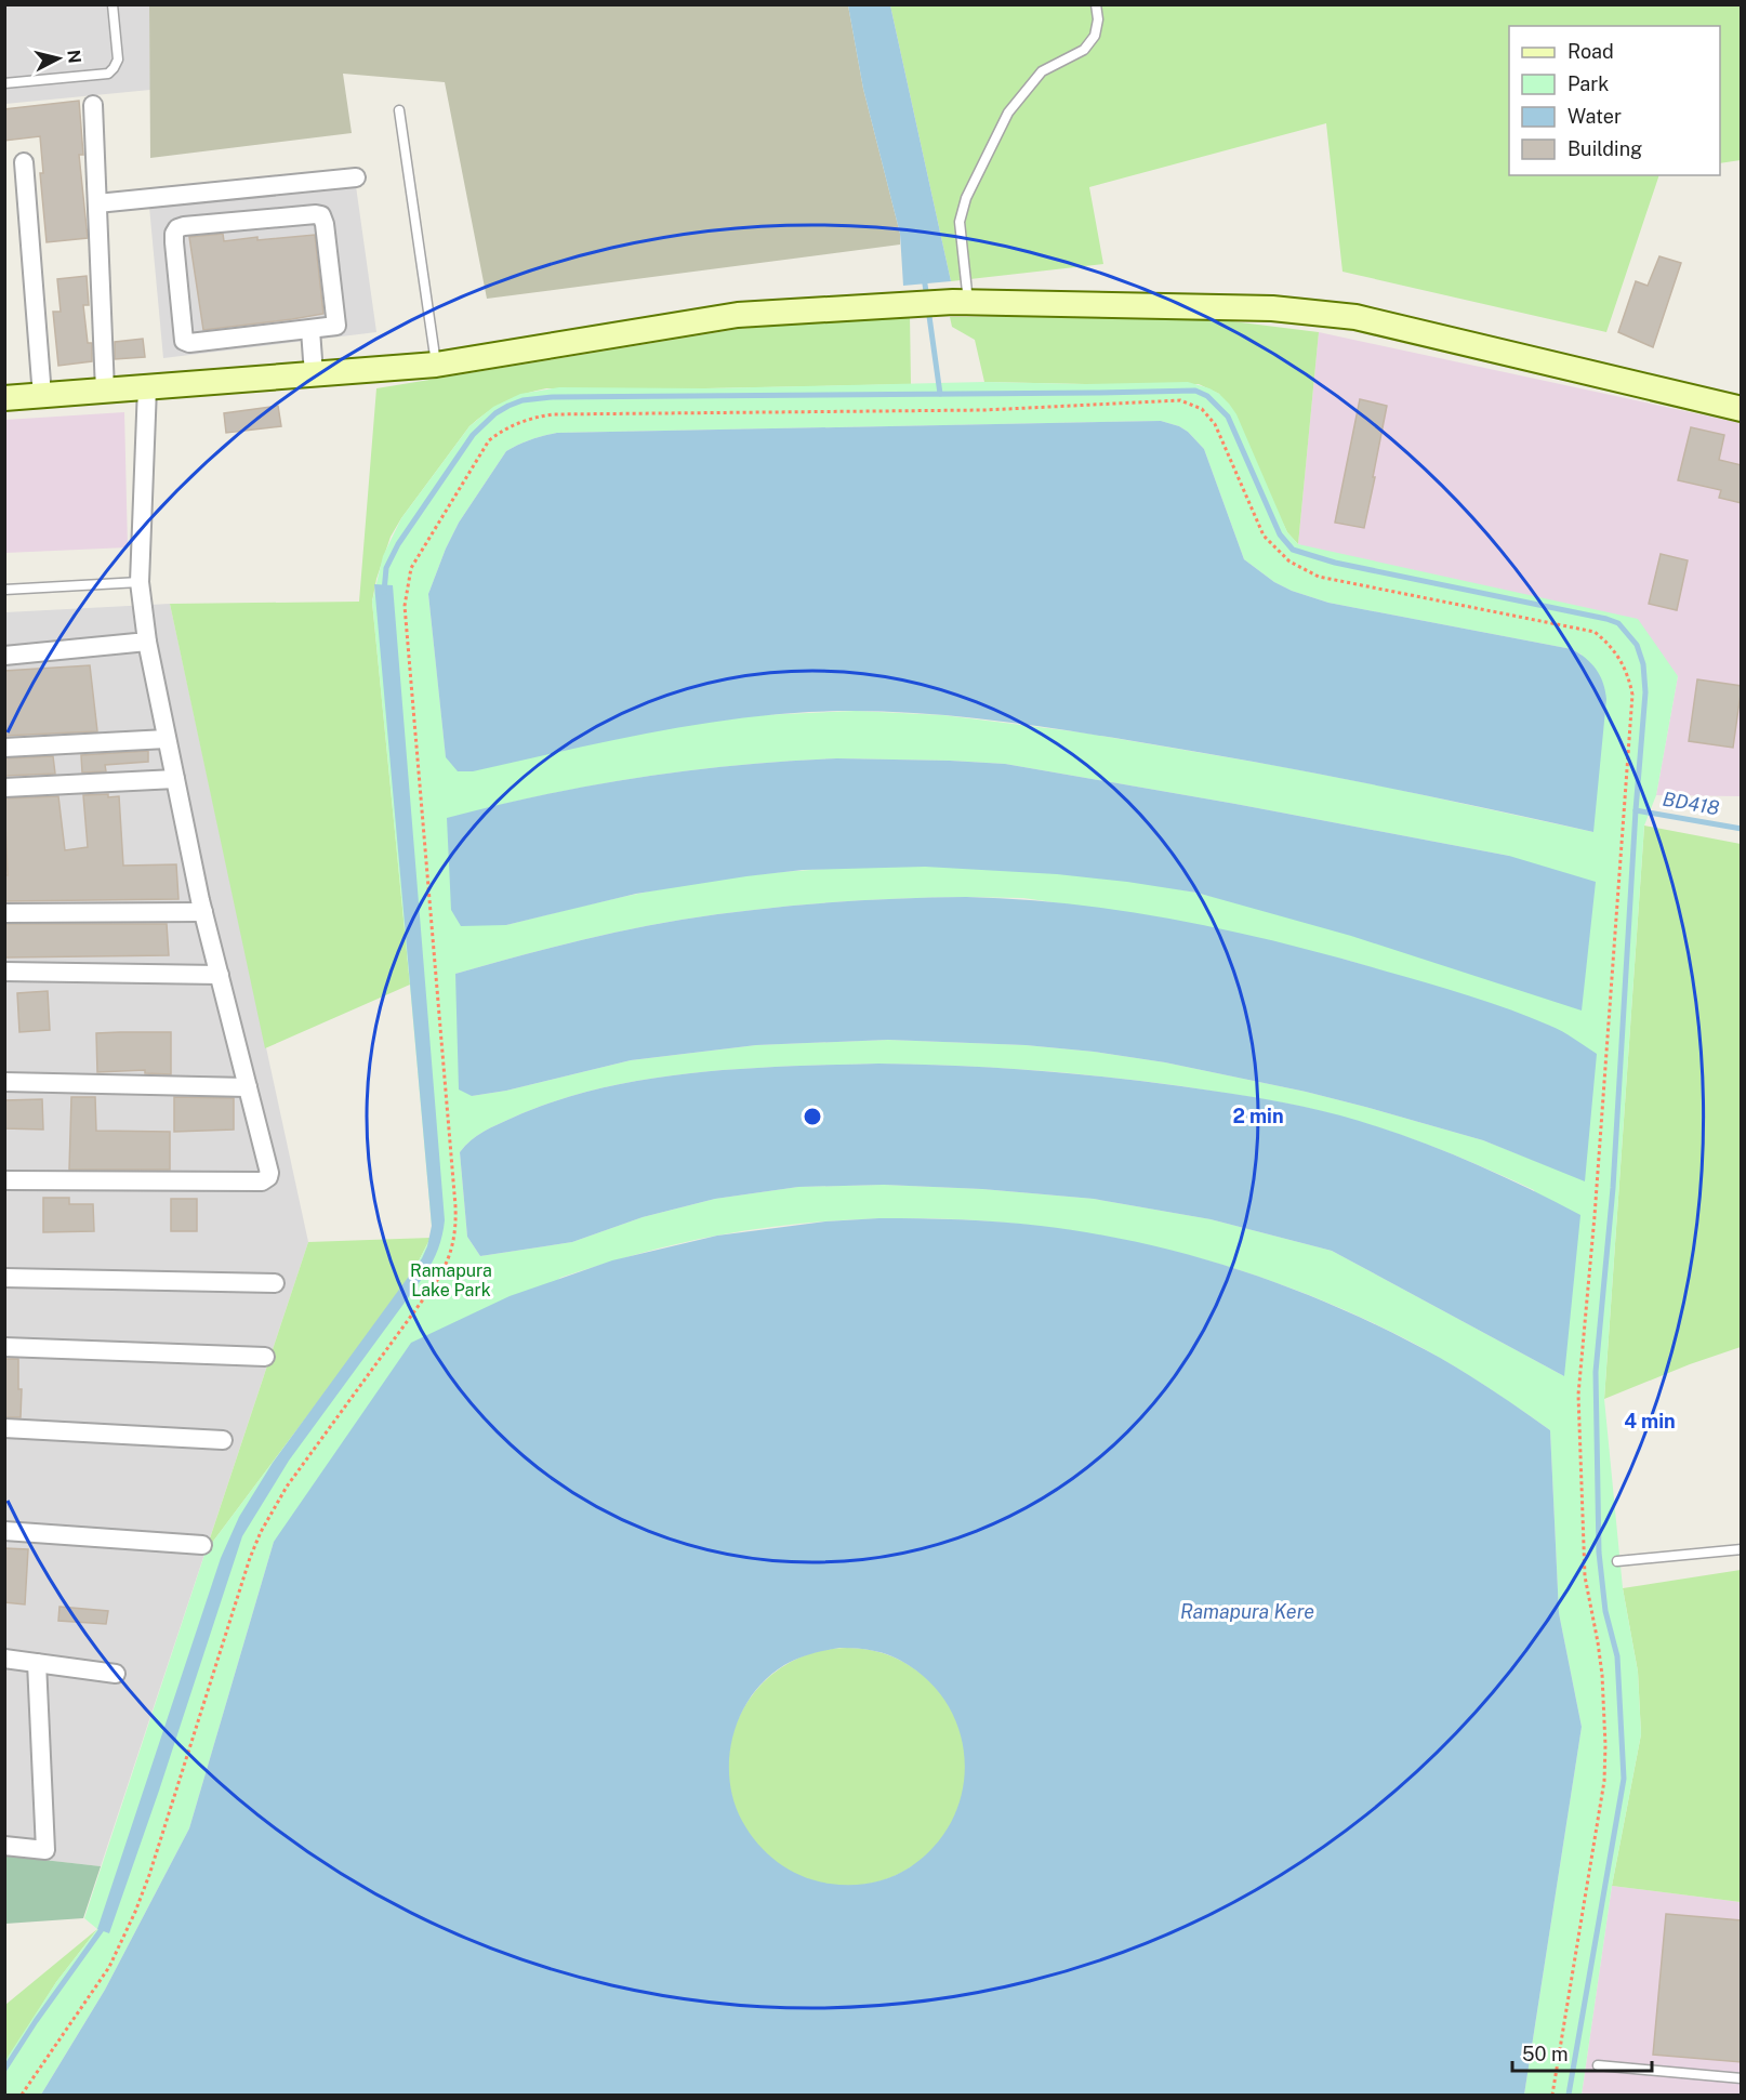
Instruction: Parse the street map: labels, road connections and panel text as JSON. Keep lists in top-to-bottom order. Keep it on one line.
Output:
{"water":["BD418","Ramapura Kere"],"parks":["Ramapura Lake Park"],"legend":["Road","Park","Water","Building"],"scale_bar":"50 m","north":"right","rings":["2 min","4 min"]}
